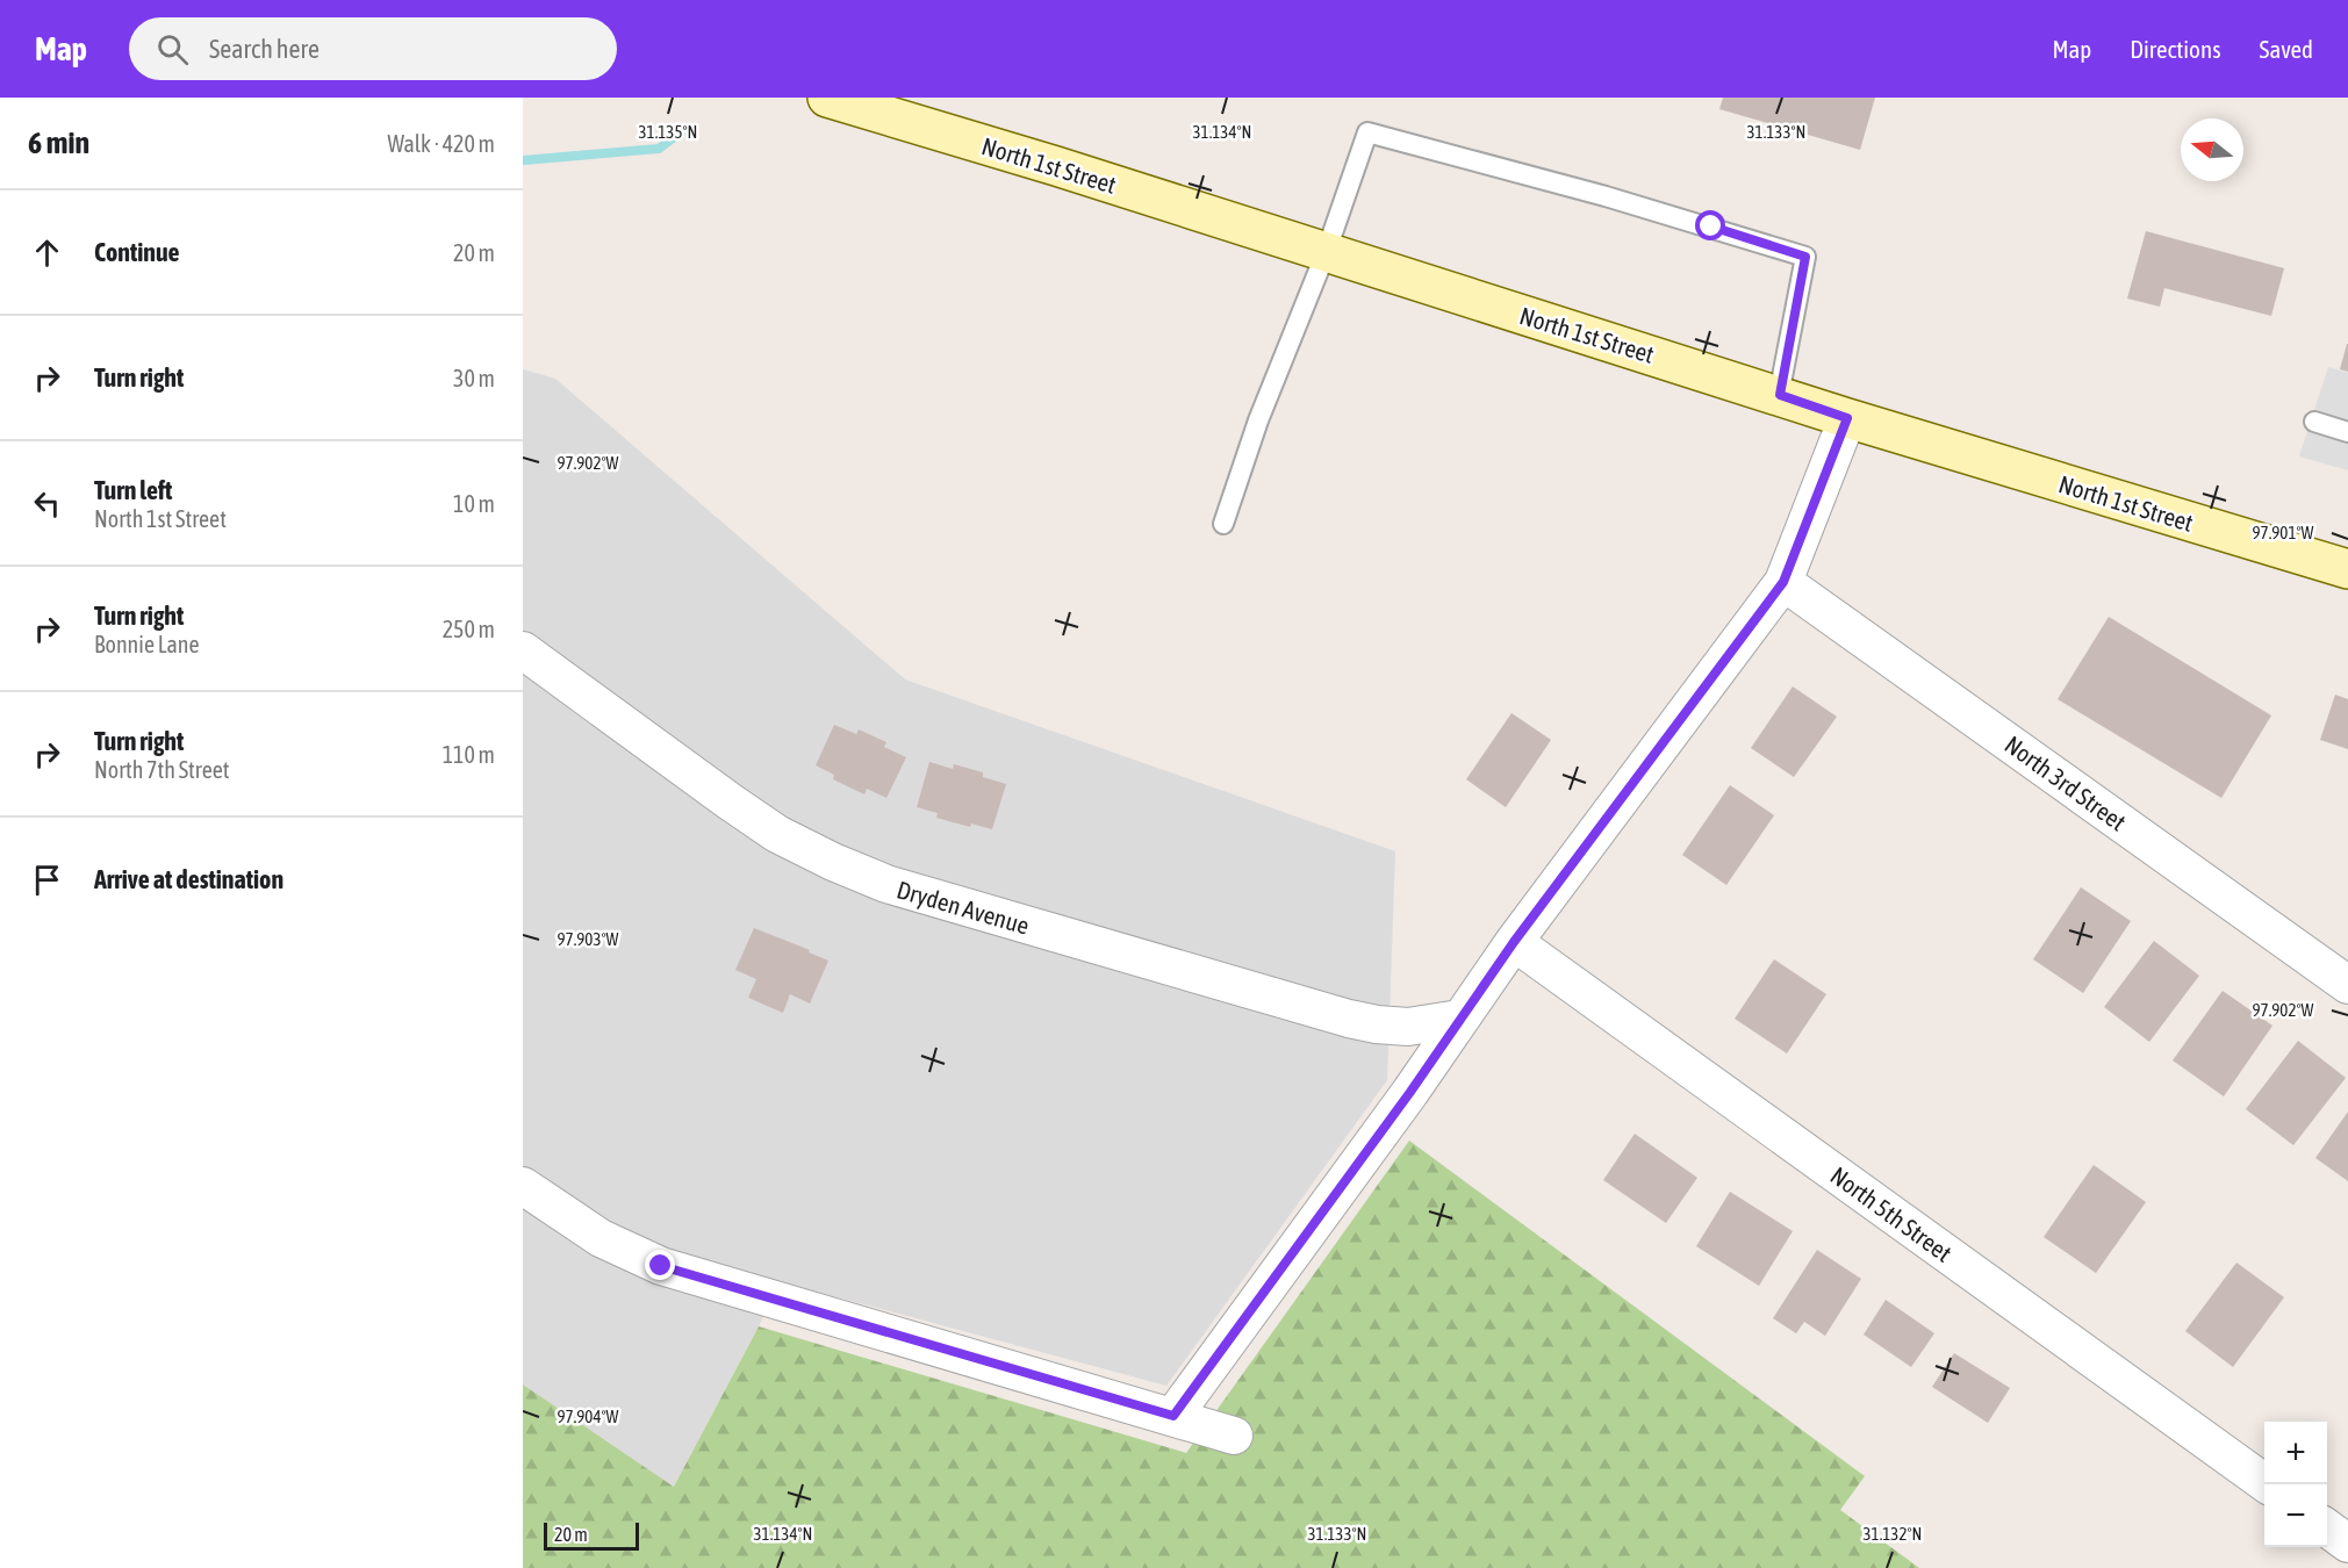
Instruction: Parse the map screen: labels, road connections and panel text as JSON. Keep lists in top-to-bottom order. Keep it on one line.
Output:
{"streets":{"main road":["North 1st Street"],"street":["North 3rd Street","Dryden Avenue","North 5th Street"]},"scale_bar":"20 m","north":"left","page":{"header":"Map","search":"Search here","nav":["Map","Directions","Saved"],"heading":["6 min","Walk · 420 m"],"list":[["Continue","20 m"],["Turn right","30 m"],["Turn left","North 1st Street","10 m"],["Turn right","Bonnie Lane","250 m"],["Turn right","North 7th Street","110 m"],"Arrive at destination"],"map_buttons":["+","−"],"scale":"20 m"},"coordinates":["31.135°N","31.134°N","31.133°N","97.902°W","97.901°W","97.903°W","97.904°W","31.132°N"]}
